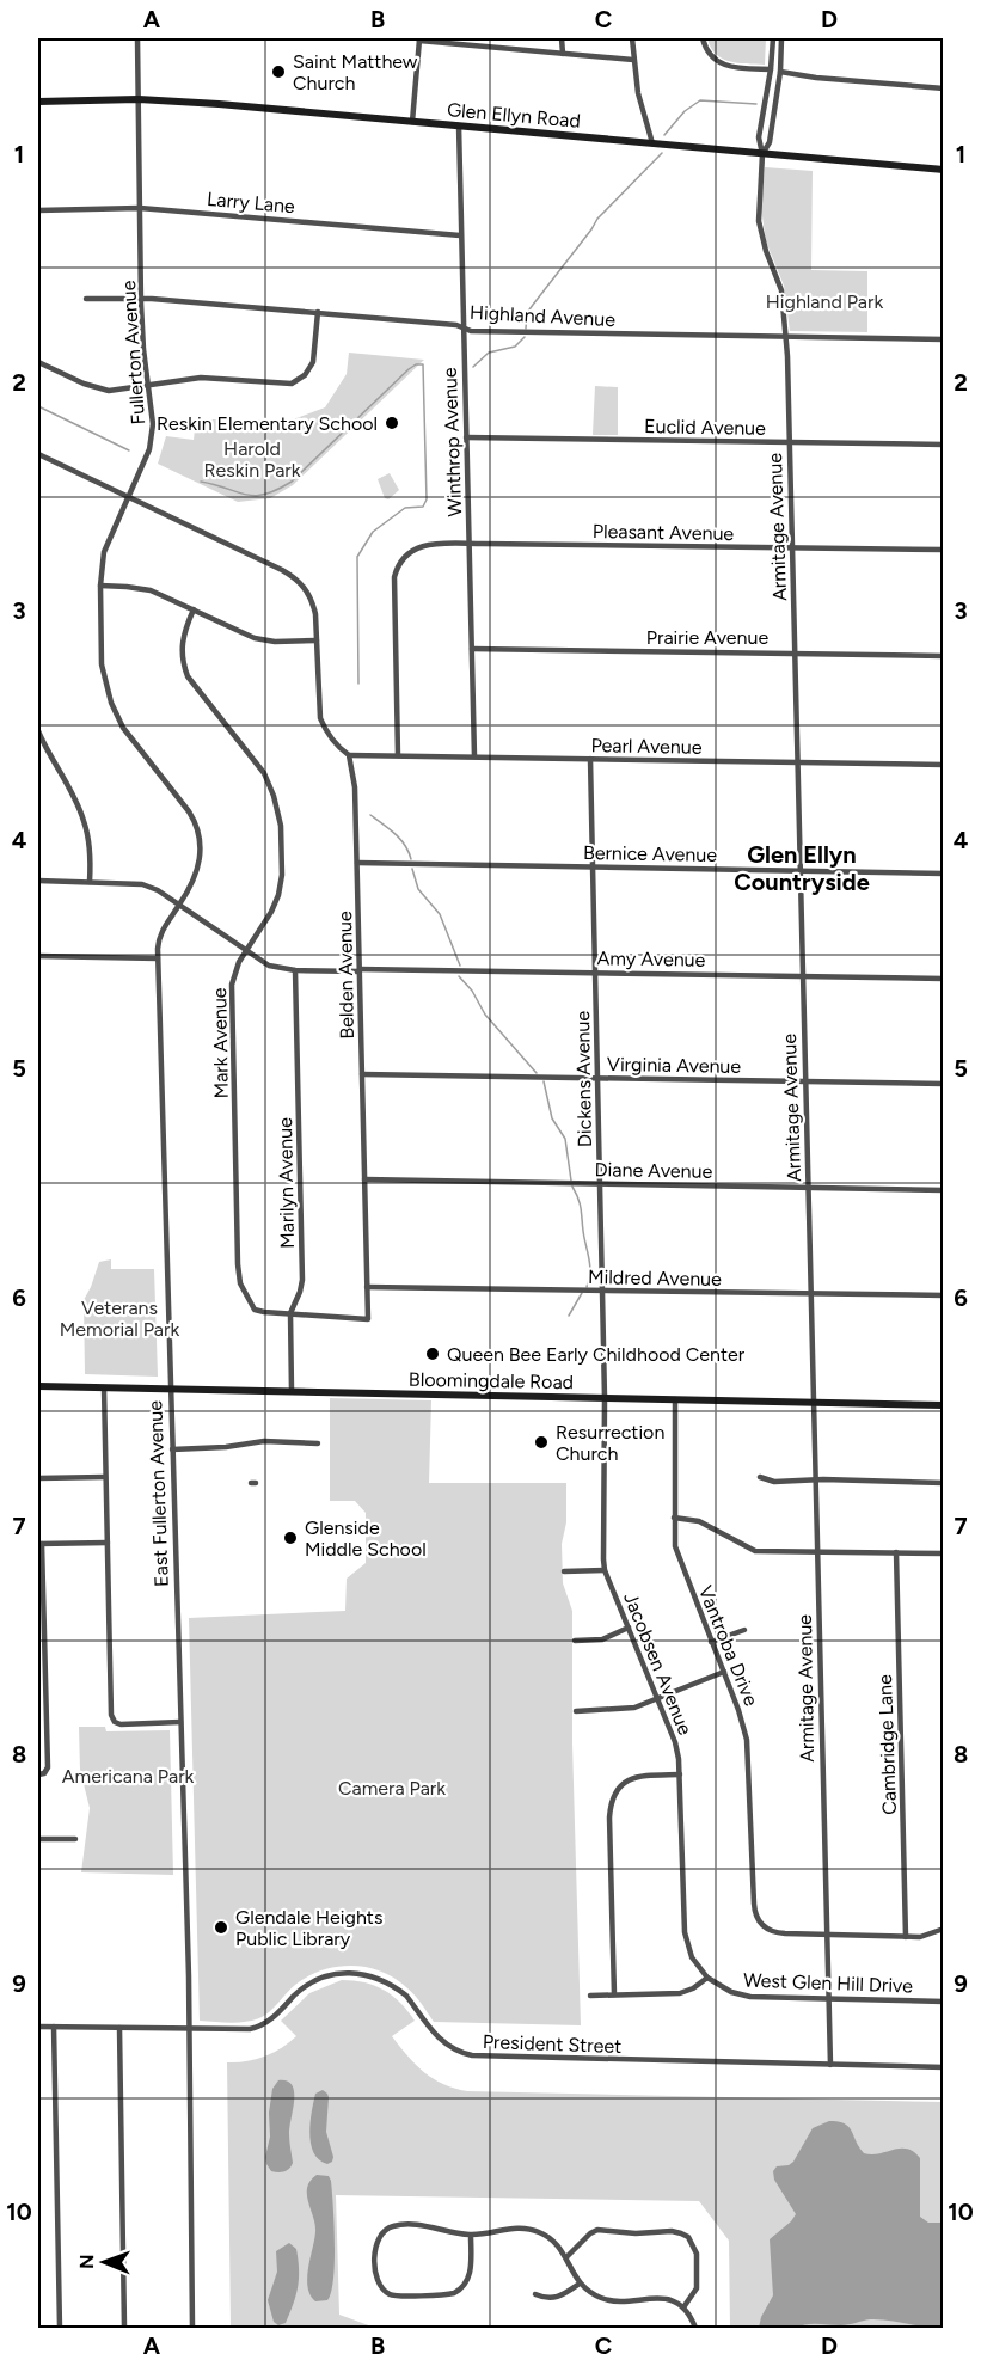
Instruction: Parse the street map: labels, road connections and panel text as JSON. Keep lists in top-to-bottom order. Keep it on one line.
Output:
{"streets":{"street":["Glen Ellyn Road","Larry Lane","Highland Avenue","Fullerton Avenue","Euclid Avenue","Winthrop Avenue","Armitage Avenue","Pleasant Avenue","Prairie Avenue","Pearl Avenue","Bernice Avenue","Amy Avenue","Belden Avenue","Mark Avenue","Virginia Avenue","Dickens Avenue","Diane Avenue","Marilyn Avenue","Mildred Avenue","Bloomingdale Road","East Fullerton Avenue","Vantroba Drive","Jacobsen Avenue","Cambridge Lane","West Glen Hill Drive","President Street"]},"crossings":[["Glen Ellyn Road","Fullerton Avenue"],["Glen Ellyn Road","Winthrop Avenue"],["Glen Ellyn Road","Armitage Avenue"],["Larry Lane","Fullerton Avenue"],["Larry Lane","Winthrop Avenue"],["Highland Avenue","Fullerton Avenue"],["Highland Avenue","Winthrop Avenue"],["Highland Avenue","Armitage Avenue"],["Fullerton Avenue","Amy Avenue"],["Fullerton Avenue","East Fullerton Avenue"],["Euclid Avenue","Winthrop Avenue"],["Euclid Avenue","Armitage Avenue"],["Winthrop Avenue","Pleasant Avenue"],["Winthrop Avenue","Prairie Avenue"],["Winthrop Avenue","Pearl Avenue"],["Armitage Avenue","Pleasant Avenue"],["Armitage Avenue","Prairie Avenue"],["Armitage Avenue","Pearl Avenue"],["Armitage Avenue","Bernice Avenue"],["Armitage Avenue","Amy Avenue"],["Armitage Avenue","Virginia Avenue"],["Armitage Avenue","Diane Avenue"],["Armitage Avenue","Mildred Avenue"],["Armitage Avenue","Bloomingdale Road"],["Armitage Avenue","Vantroba Drive"],["Armitage Avenue","West Glen Hill Drive"],["Armitage Avenue","President Street"],["Pleasant Avenue","Pearl Avenue"],["Pearl Avenue","Belden Avenue"],["Pearl Avenue","Dickens Avenue"],["Bernice Avenue","Belden Avenue"],["Bernice Avenue","Dickens Avenue"],["Amy Avenue","Belden Avenue"],["Amy Avenue","Mark Avenue"],["Amy Avenue","Dickens Avenue"],["Amy Avenue","Marilyn Avenue"],["Belden Avenue","Mark Avenue"],["Belden Avenue","Virginia Avenue"],["Belden Avenue","Diane Avenue"],["Belden Avenue","Marilyn Avenue"],["Belden Avenue","Mildred Avenue"],["Mark Avenue","Marilyn Avenue"],["Virginia Avenue","Dickens Avenue"],["Dickens Avenue","Diane Avenue"],["Dickens Avenue","Mildred Avenue"],["Dickens Avenue","Bloomingdale Road"],["Dickens Avenue","Jacobsen Avenue"],["Marilyn Avenue","Bloomingdale Road"],["Bloomingdale Road","East Fullerton Avenue"],["Bloomingdale Road","Vantroba Drive"],["Bloomingdale Road","Jacobsen Avenue"],["East Fullerton Avenue","President Street"],["Jacobsen Avenue","West Glen Hill Drive"]],"districts":["Glen Ellyn Countryside"],"parks":["Highland Park","Harold Reskin Park","Veterans Memorial Park","Americana Park","Camera Park"],"places":["Saint Matthew Church","Reskin Elementary School","Queen Bee Early Childhood Center","Resurrection Church","Glenside Middle School","Glendale Heights Public Library"],"north":"left","grid":{"columns":["A","B","C","D"],"rows":["1","2","3","4","5","6","7","8","9","10"]}}
